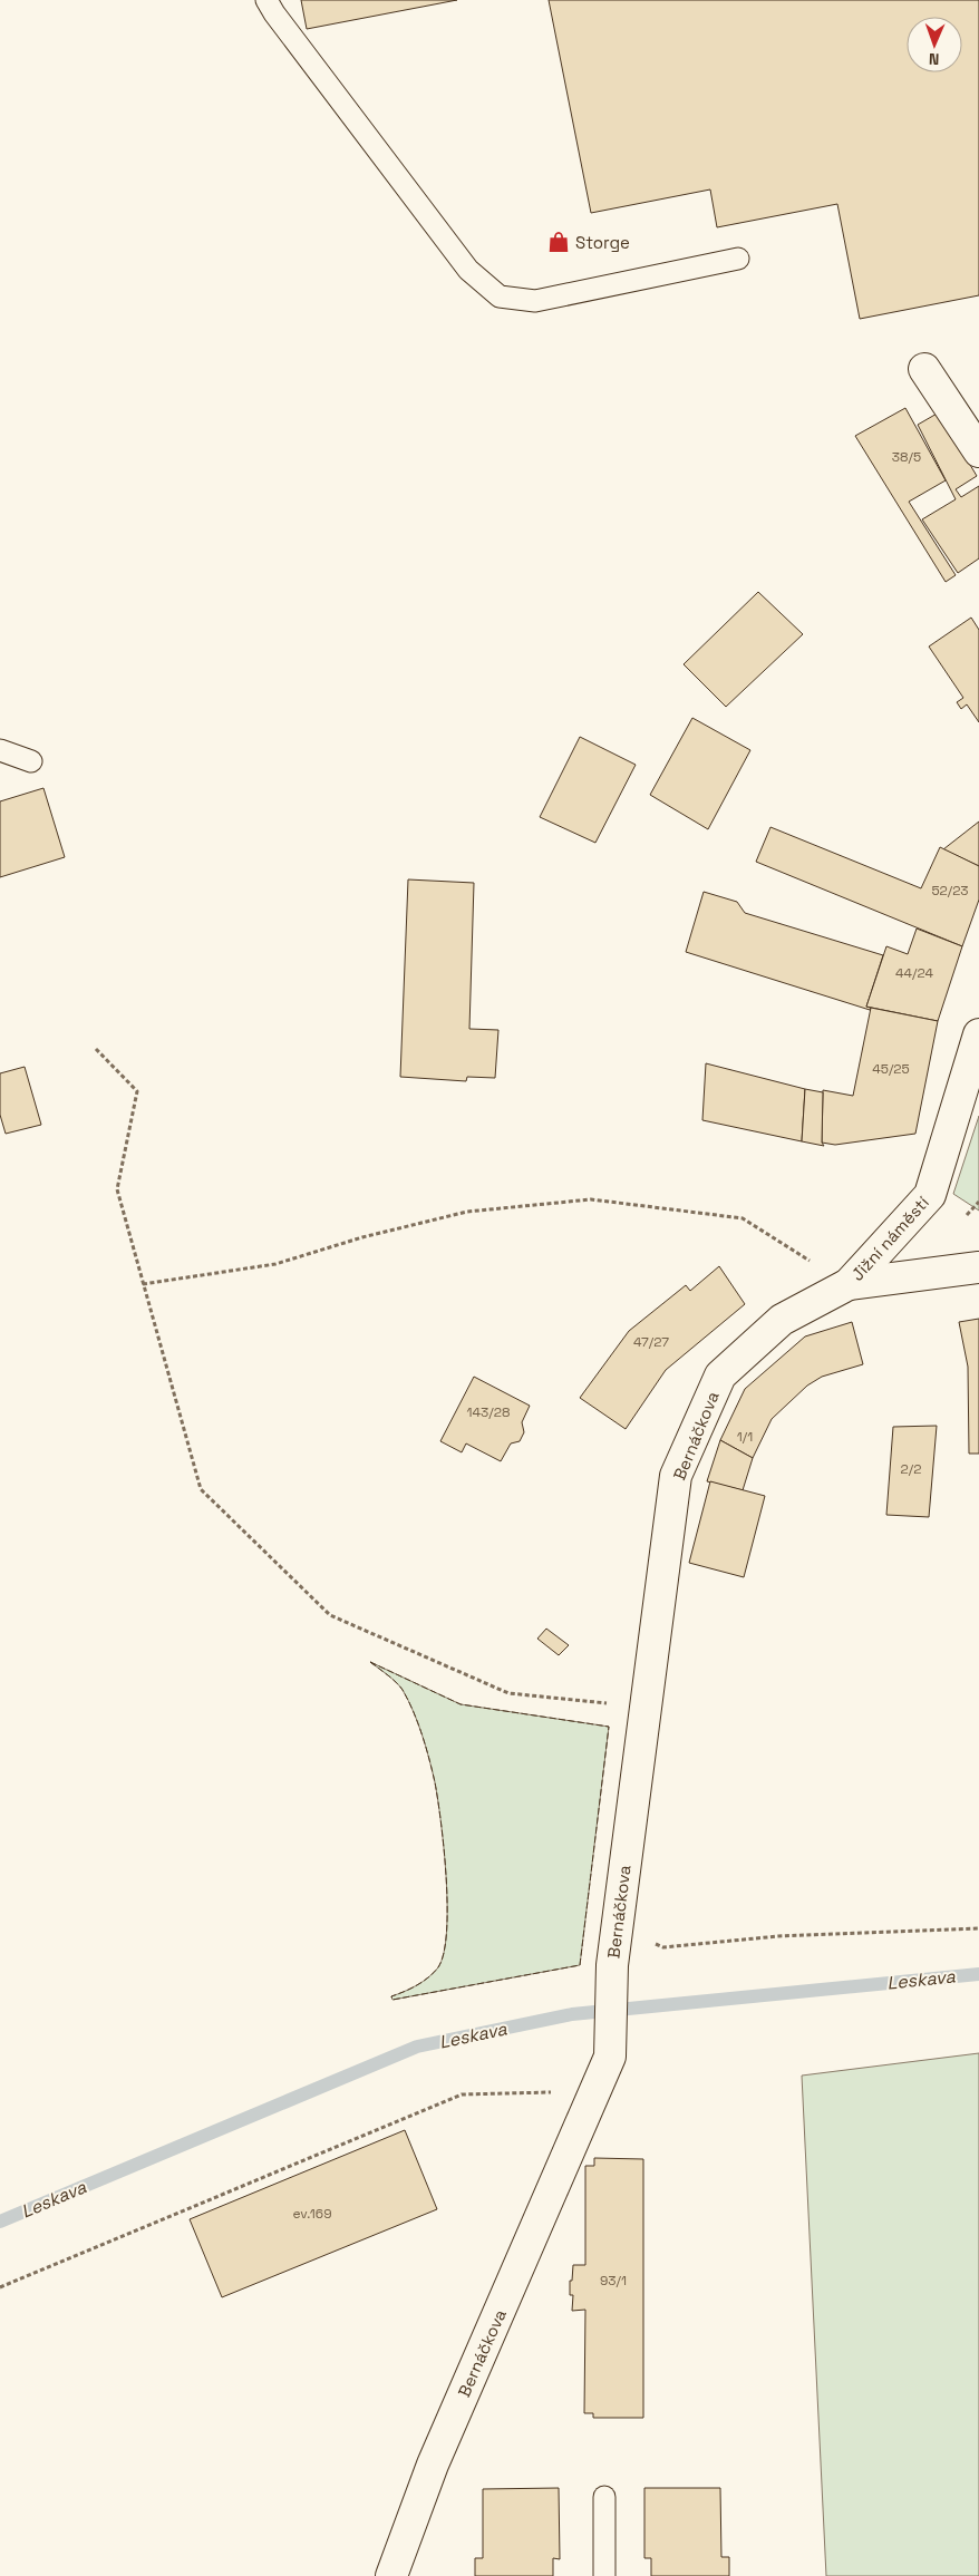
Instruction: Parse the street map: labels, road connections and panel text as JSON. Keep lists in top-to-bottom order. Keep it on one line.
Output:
{"streets":{"street":["Jižní náměstí","Bernáčkova"]},"crossings":[["Jižní náměstí","Bernáčkova"]],"water":["Leskava"],"places":{"shop":["Storge"]},"house_numbers":["38/5","52/23","44/24","45/25","47/27","143/28","1/1","2/2","ev.169","93/1"],"north":"bottom"}
